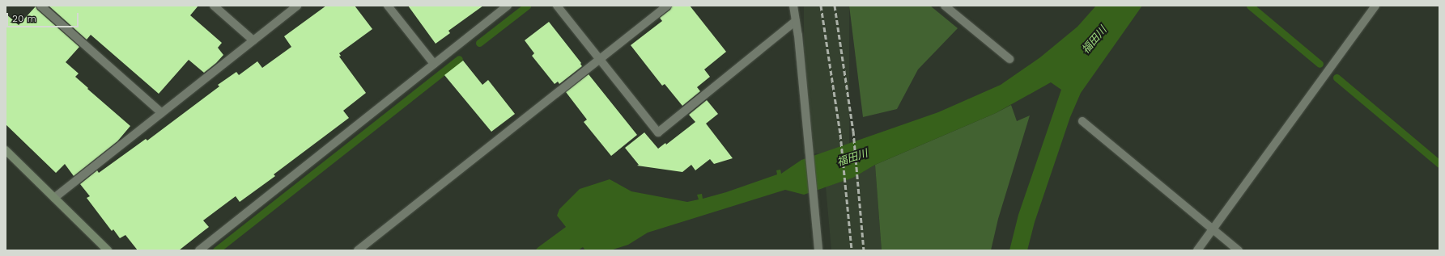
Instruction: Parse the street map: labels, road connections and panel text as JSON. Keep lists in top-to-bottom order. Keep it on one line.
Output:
{"water":["福田川"],"scale_bar":"20 m"}
